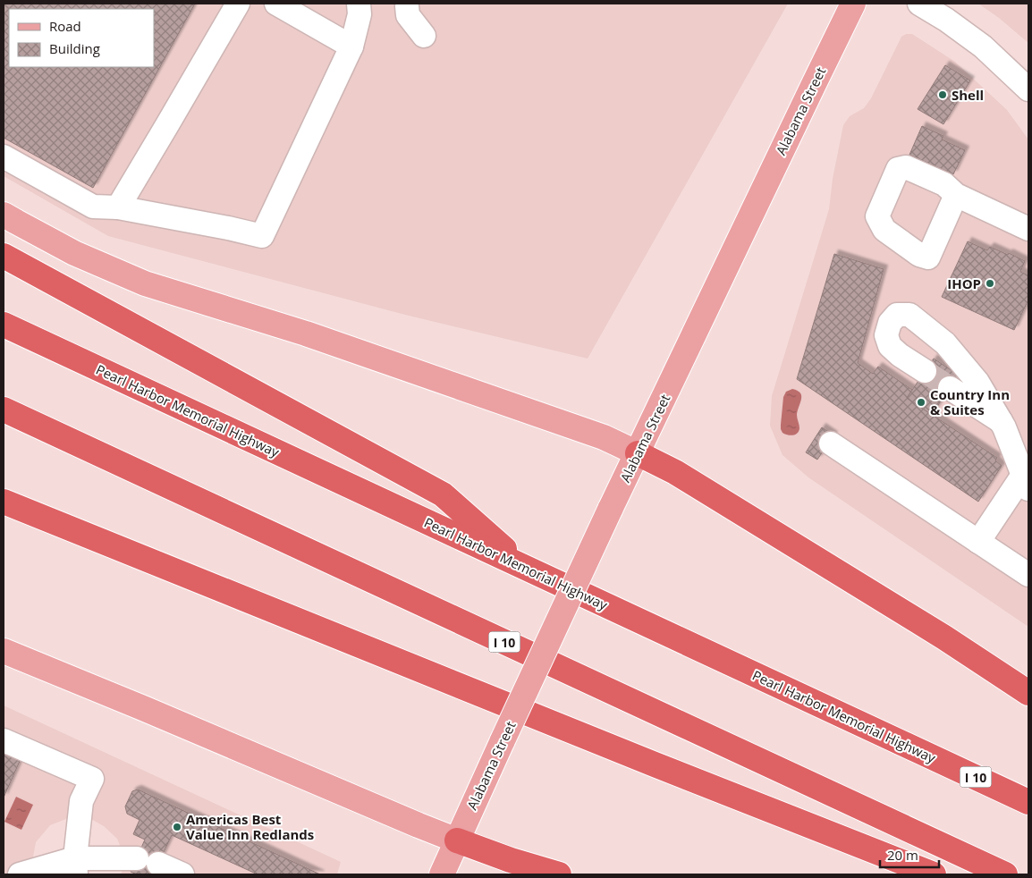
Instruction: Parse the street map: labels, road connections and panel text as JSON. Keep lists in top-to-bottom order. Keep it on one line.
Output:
{"streets":{"highway":["Pearl Harbor Memorial Highway","I 10"],"main road":["Alabama Street"]},"places":["Shell","IHOP","Country Inn & Suites","Americas Best Value Inn Redlands"],"legend":["Road","Building"],"scale_bar":"20 m"}
